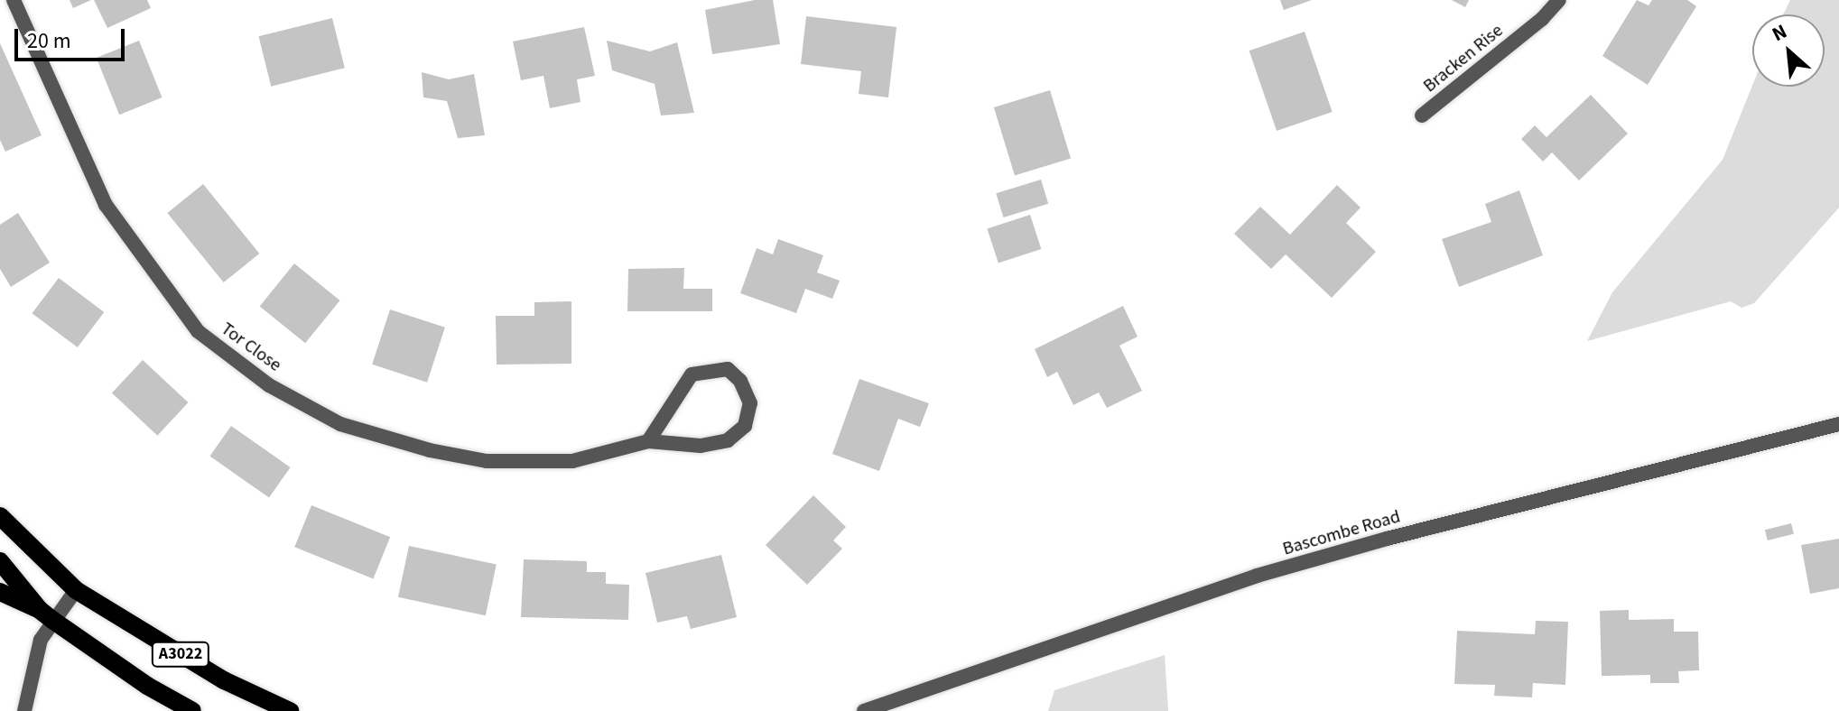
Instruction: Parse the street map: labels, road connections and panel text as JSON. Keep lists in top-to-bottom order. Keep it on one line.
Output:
{"streets":{"main road":["A3022"],"street":["Bracken Rise","Tor Close","Bascombe Road"]},"scale_bar":"20 m","north":"top left"}
